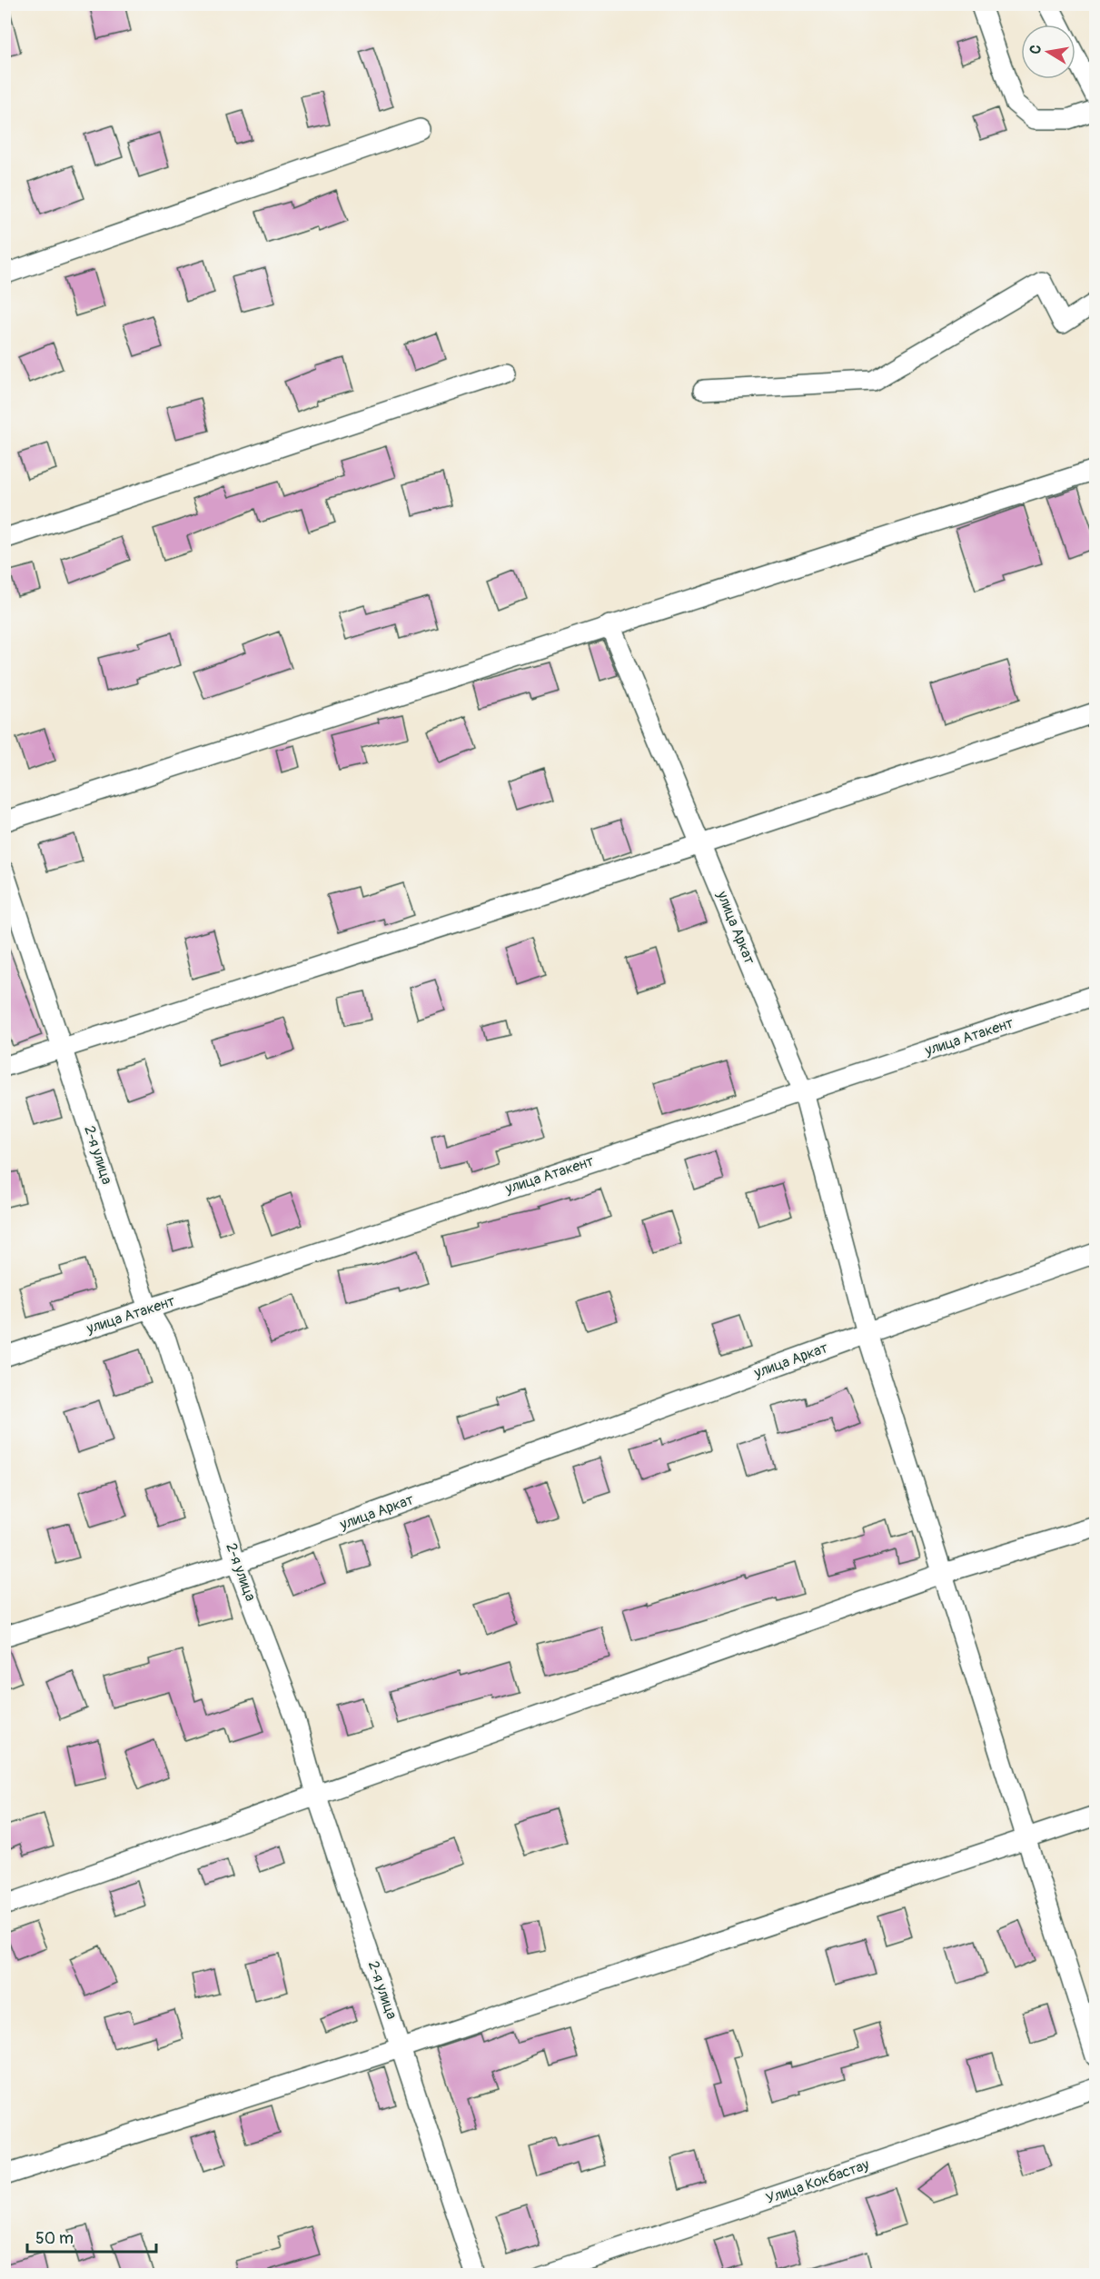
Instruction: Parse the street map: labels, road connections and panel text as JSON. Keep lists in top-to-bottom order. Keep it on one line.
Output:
{"streets":{"street":["улица Аркат","улица Атакент","2-я улица","Улица Кокбастау"]},"crossings":[["улица Аркат","улица Атакент"],["улица Аркат","2-я улица"],["улица Атакент","2-я улица"]],"scale_bar":"50 m","north":"left"}
